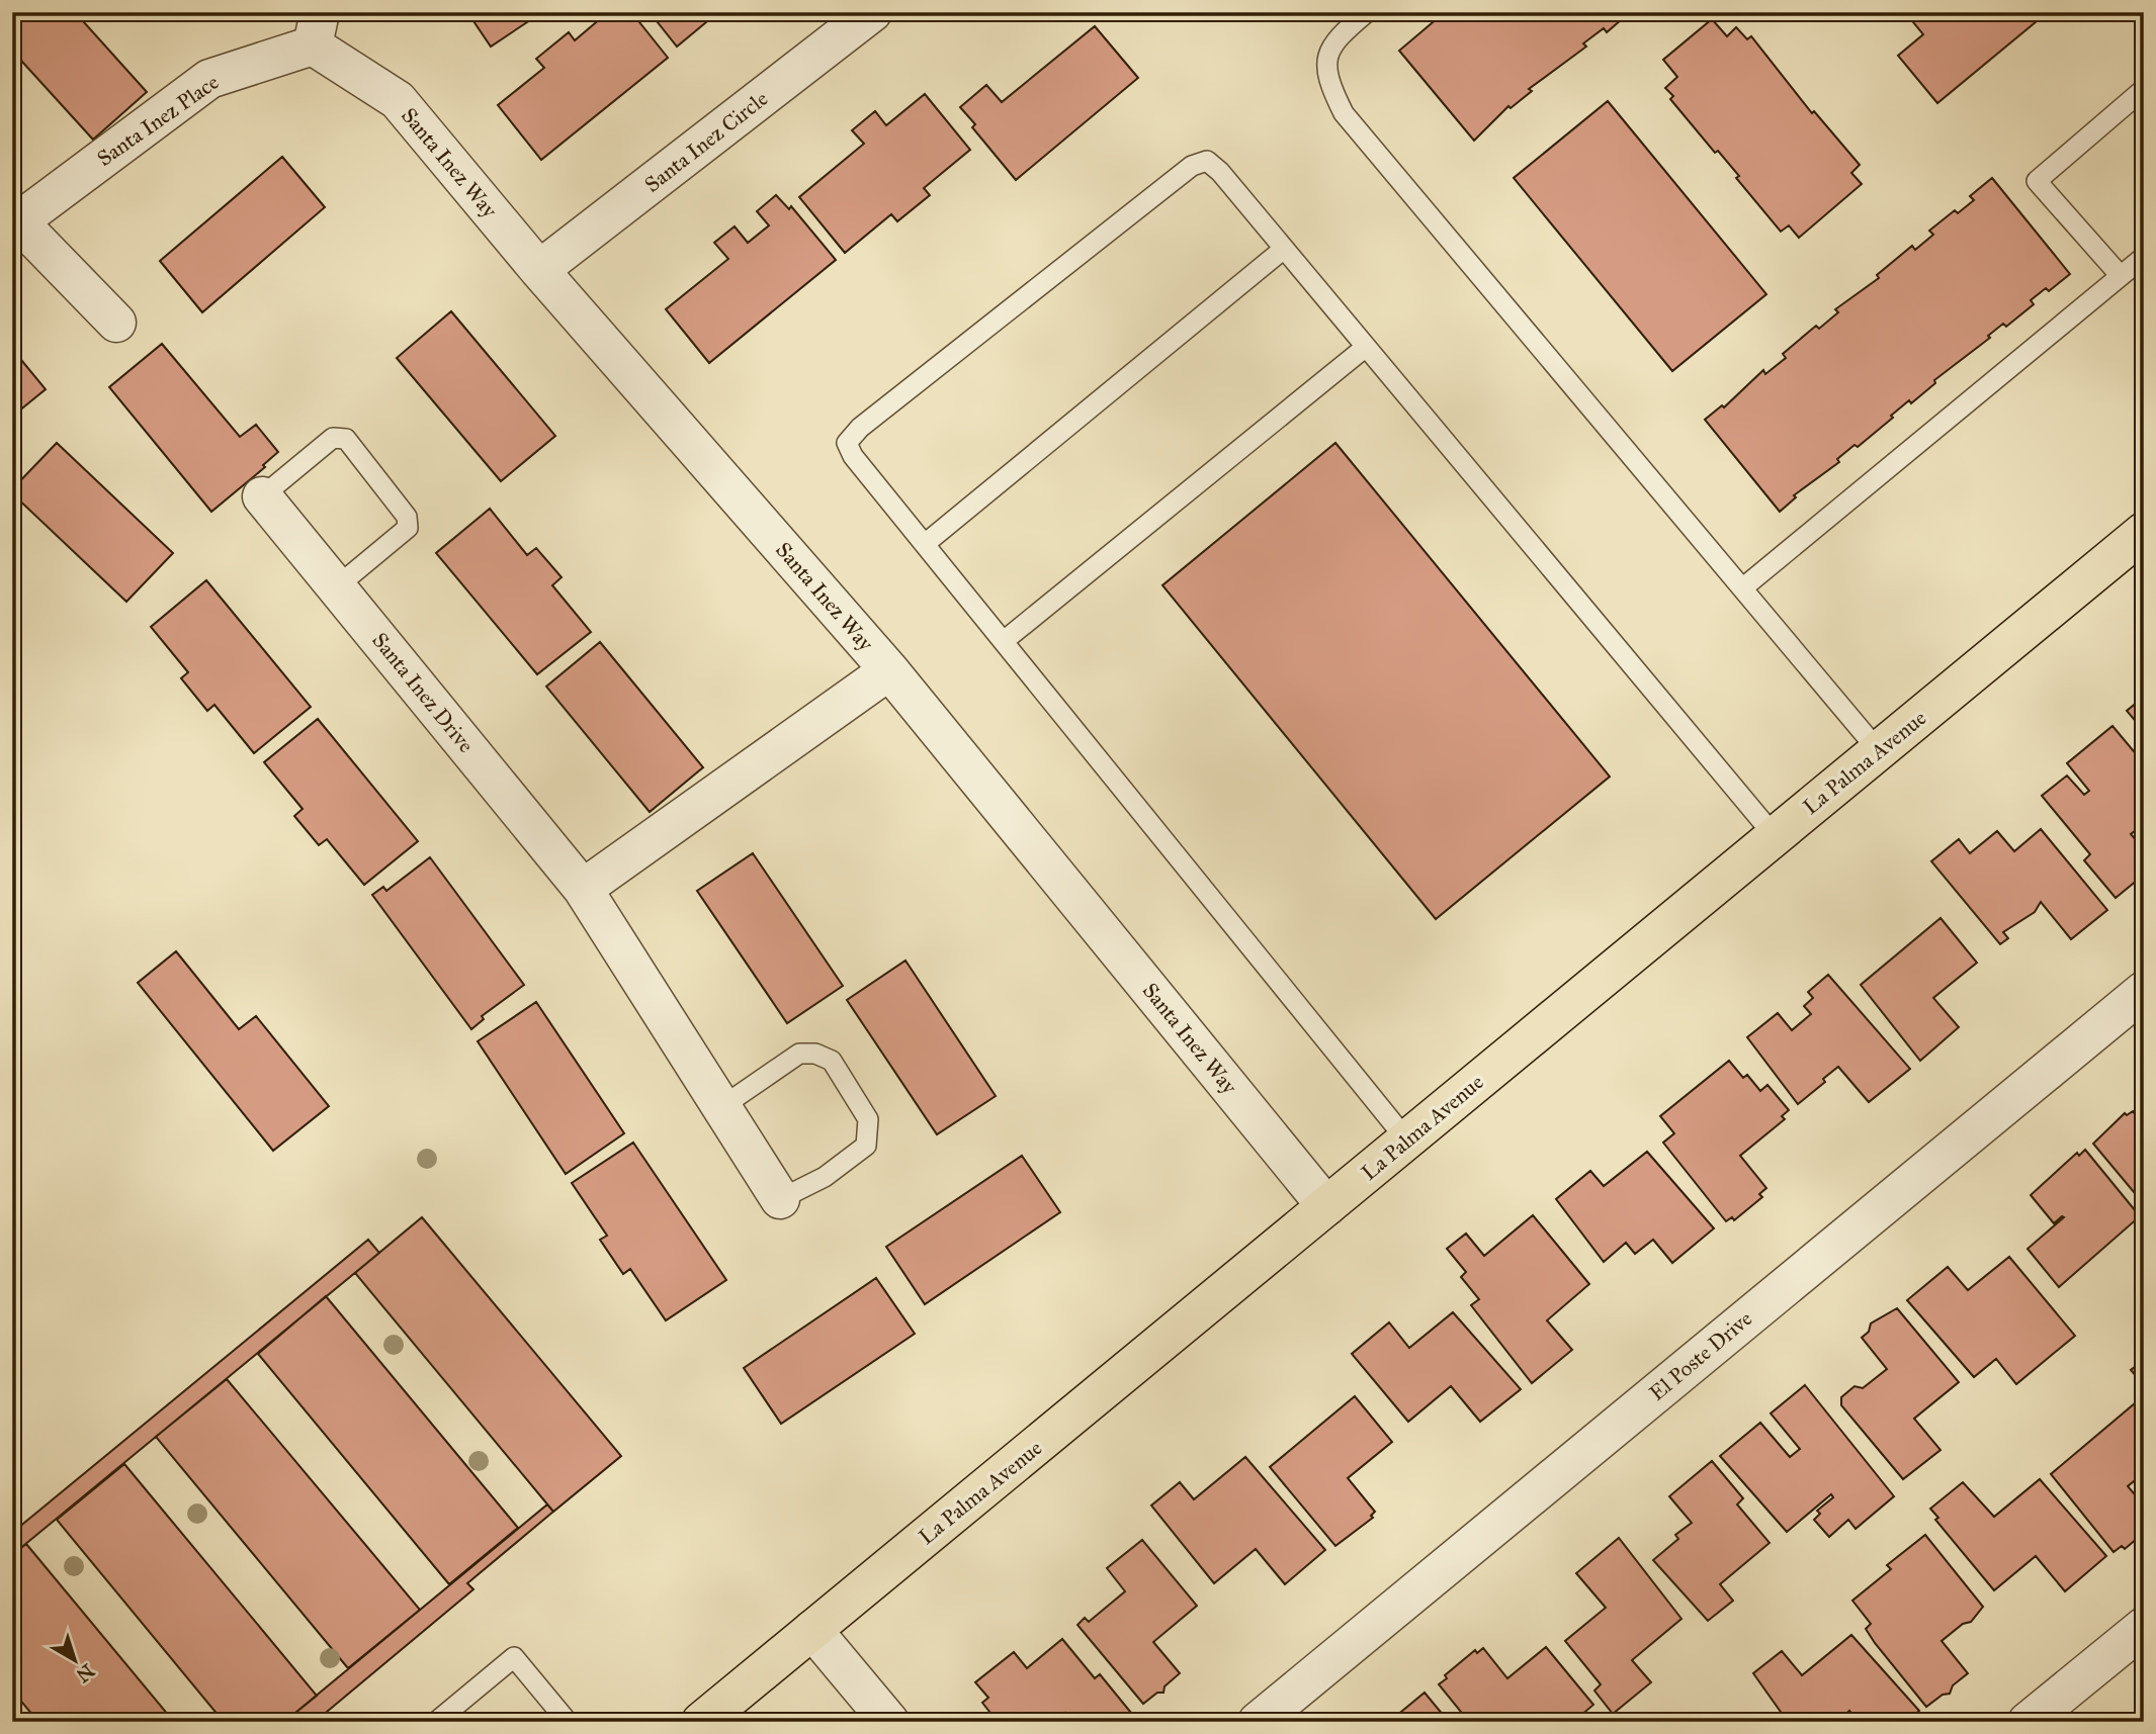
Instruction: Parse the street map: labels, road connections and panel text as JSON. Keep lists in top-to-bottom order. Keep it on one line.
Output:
{"streets":{"main road":["La Palma Avenue"],"street":["Santa Inez Place","Santa Inez Circle","Santa Inez Way","Santa Inez Drive","El Poste Drive"]},"crossings":[["Santa Inez Place","Santa Inez Way"],["Santa Inez Circle","Santa Inez Way"],["Santa Inez Way","La Palma Avenue"]],"north":"bottom right"}
